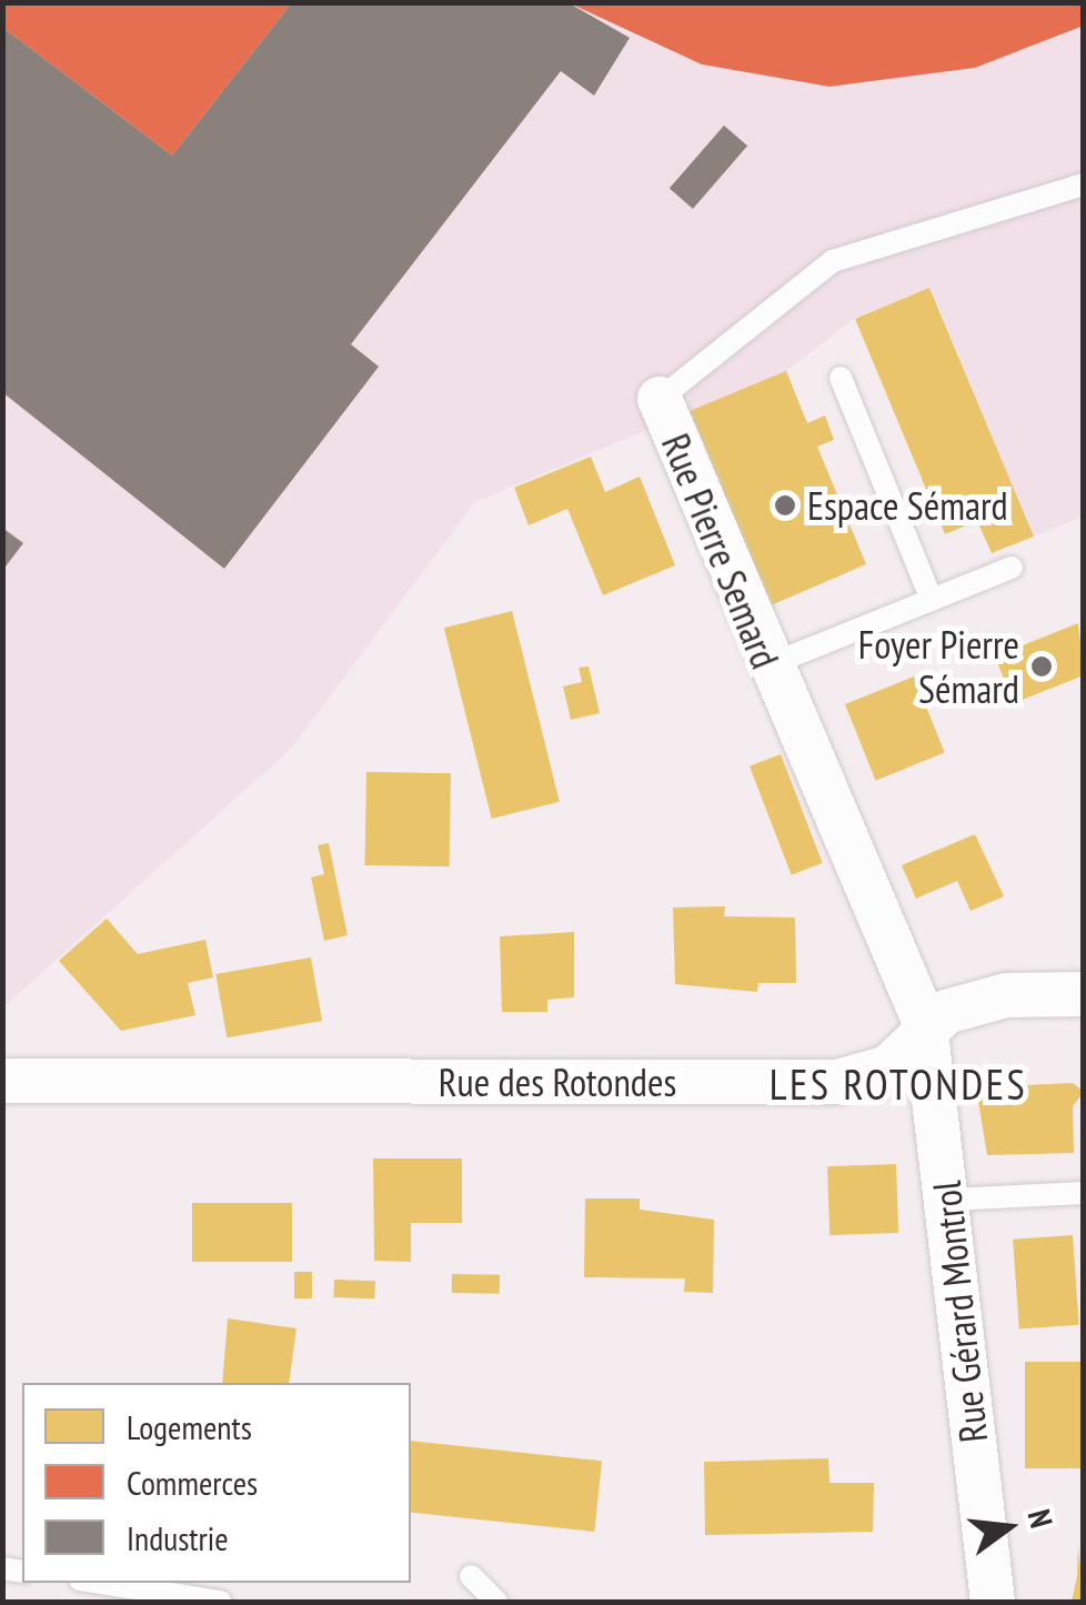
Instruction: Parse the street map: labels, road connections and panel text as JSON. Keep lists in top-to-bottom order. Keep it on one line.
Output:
{"streets":{"street":["Rue Pierre Semard","Rue des Rotondes","Rue Gérard Montrol"]},"crossings":[["Rue Pierre Semard","Rue des Rotondes"],["Rue Pierre Semard","Rue Gérard Montrol"],["Rue des Rotondes","Rue Gérard Montrol"]],"districts":["LES ROTONDES"],"places":["Espace Sémard","Foyer Pierre Sémard"],"legend":["Logements","Commerces","Industrie"],"north":"right"}
